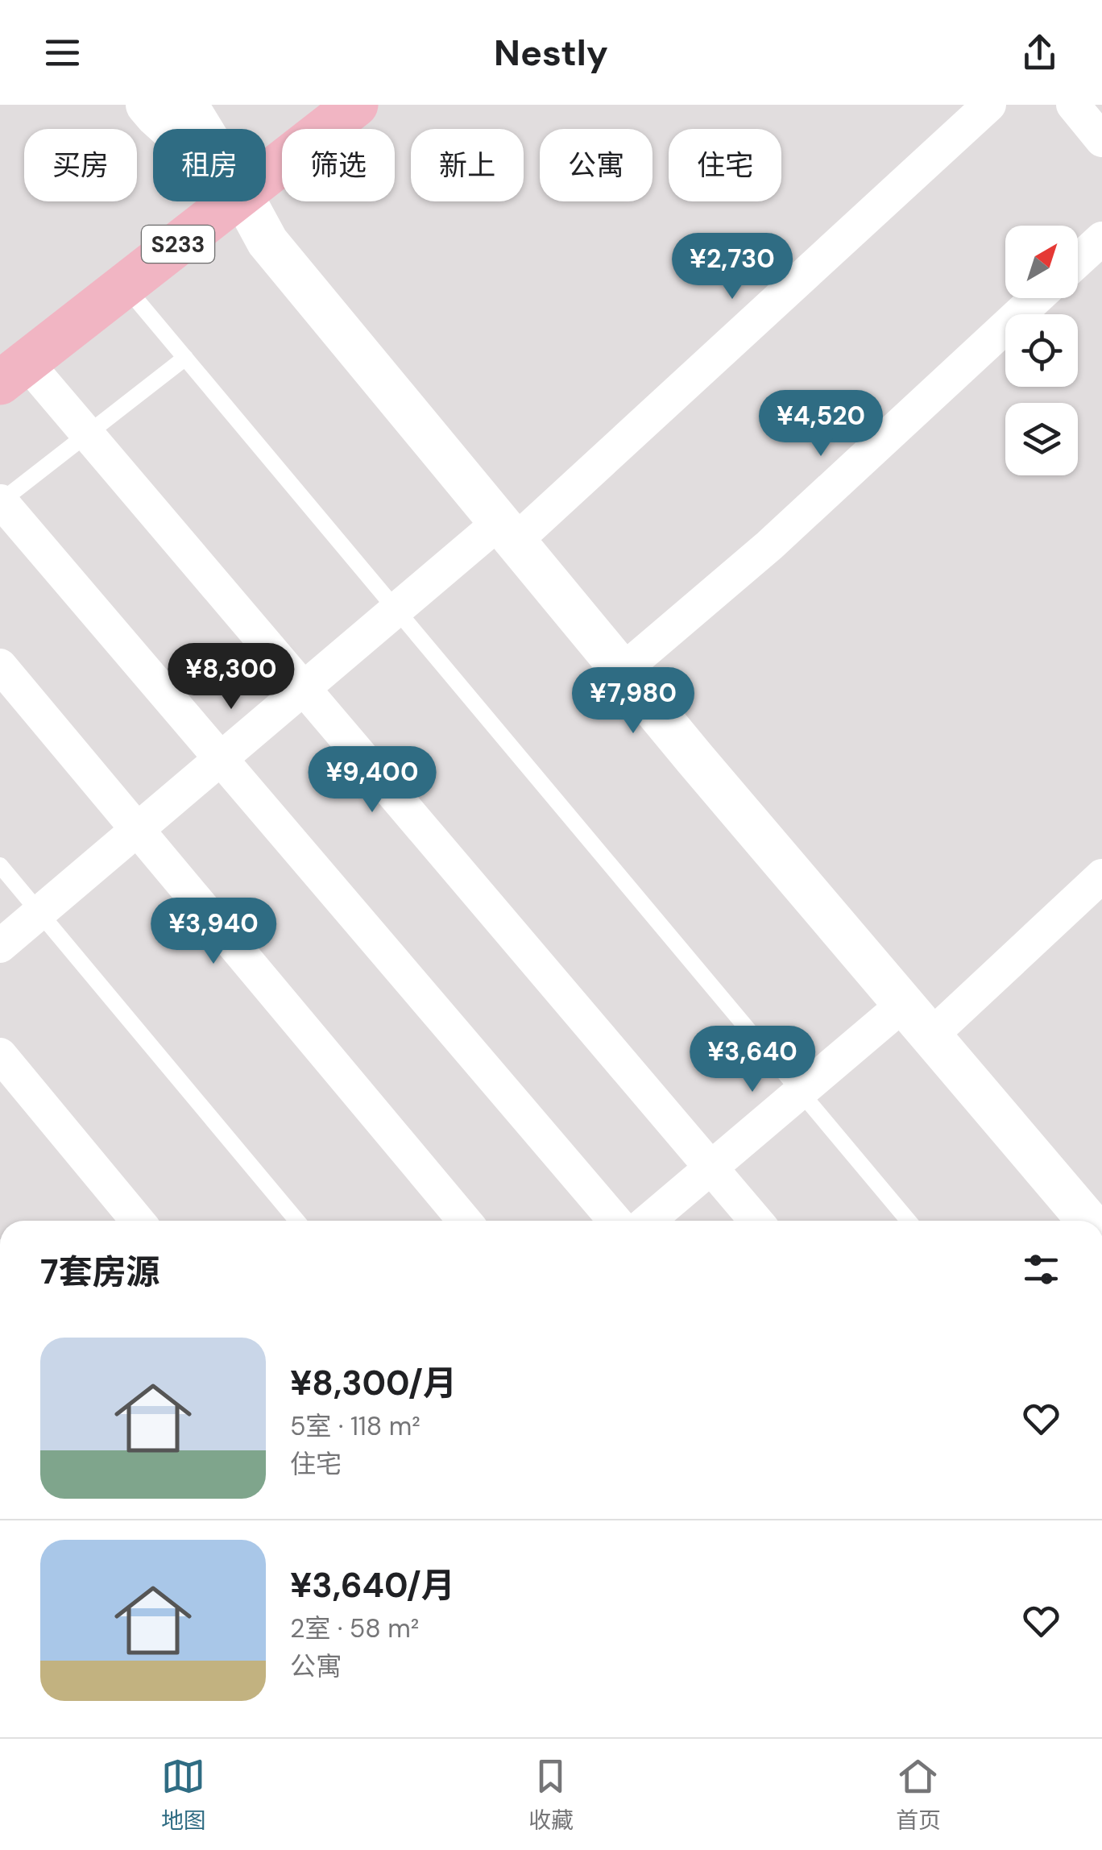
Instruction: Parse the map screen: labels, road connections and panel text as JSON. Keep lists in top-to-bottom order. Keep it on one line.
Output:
{"streets":{"main road":["S233"]},"north":"top right","page":{"header":"Nestly","chip":["买房","租房","筛选","新上","公寓","住宅"],"price":["¥2,730","¥4,520","¥8,300","¥7,980","¥9,400","¥3,940","¥3,640"],"heading":"7套房源","list":[{"name":"¥8,300/月","note":"5室 · 118 m² · 住宅"},{"name":"¥3,640/月","note":"2室 · 58 m² · 公寓"}],"tabs":["地图","收藏","首页"]}}
